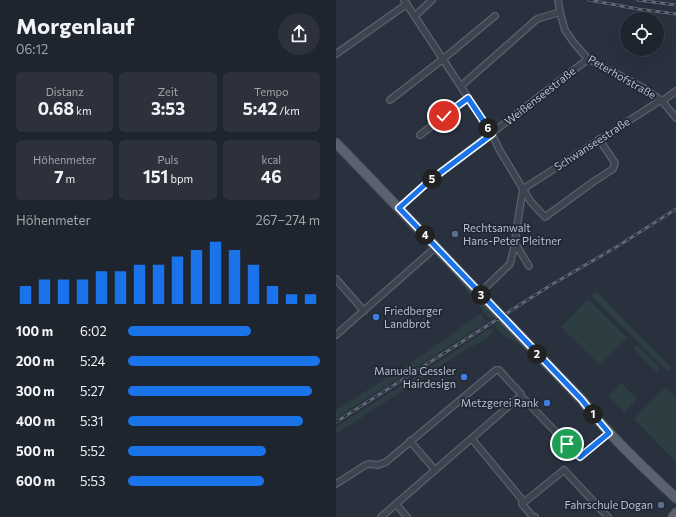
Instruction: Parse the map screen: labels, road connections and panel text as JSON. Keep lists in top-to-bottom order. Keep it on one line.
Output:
{"streets":{"street":["Peterhofstraße","Weißenseestraße","Schwanseestraße"]},"crossings":[["Peterhofstraße","Weißenseestraße"],["Peterhofstraße","Schwanseestraße"]],"places":["Rechtsanwalt Hans-Peter Pleitner","Friedberger Landbrot","Manuela Gessler Hairdesign","Metzgerei Rank","Fahrschule Dogan"],"page":{"heading":["Morgenlauf","06:12"],"stats":[["Distanz","0.68 km"],["Zeit","3:53"],["Tempo","5:42 /km"],["Höhenmeter","7 m"],["Puls","151 bpm"],["kcal","46"]],"pins":["6","5","4","3","2","1"],"chart":["Höhenmeter","267–274 m"],"list":[{"name":"100 m","note":"6:02"},{"name":"200 m","note":"5:24"},{"name":"300 m","note":"5:27"},{"name":"400 m","note":"5:31"},{"name":"500 m","note":"5:52"},{"name":"600 m","note":"5:53"}]}}
